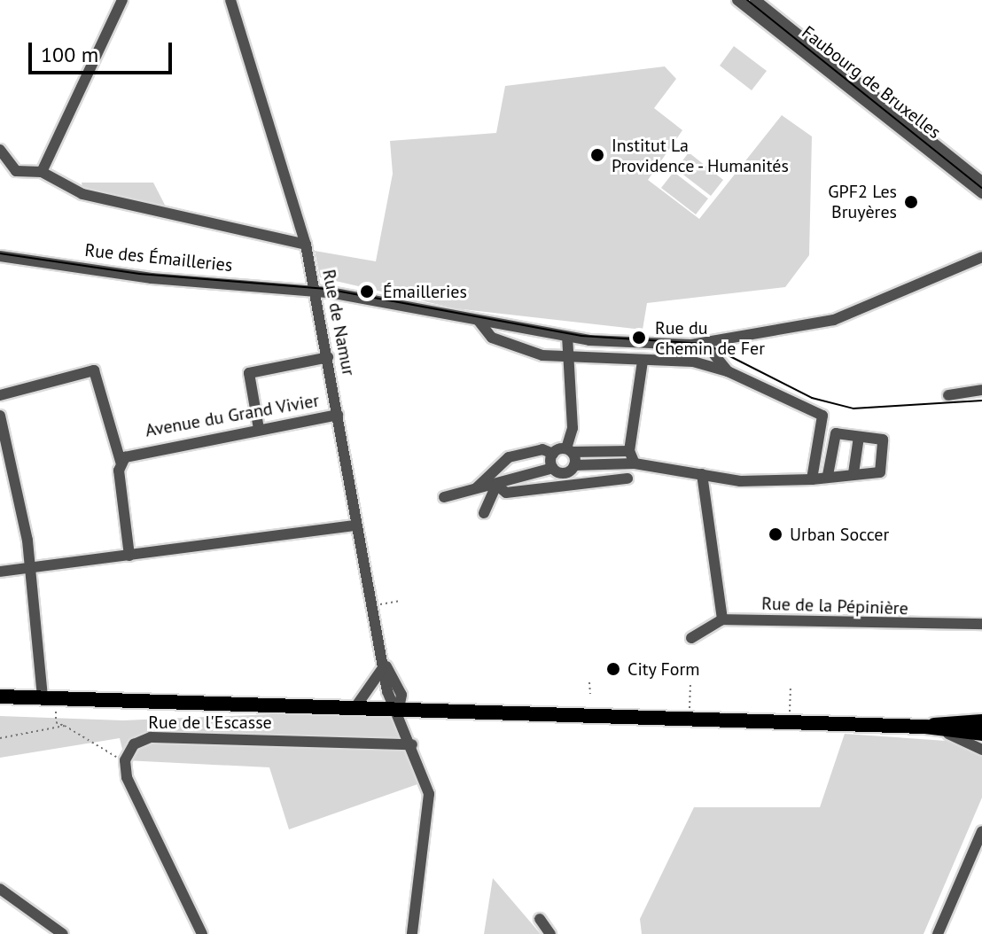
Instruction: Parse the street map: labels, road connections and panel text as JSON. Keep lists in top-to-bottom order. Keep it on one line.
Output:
{"streets":{"street":["Faubourg de Bruxelles","Rue des Émailleries","Rue de Namur","Avenue du Grand Vivier","Rue de la Pépinière","Rue de l'Escasse"]},"crossings":[["Rue des Émailleries","Rue de Namur"],["Rue de Namur","Avenue du Grand Vivier"],["Rue de Namur","Rue de l'Escasse"]],"places":["Institut La Providence - Humanités","GPF2 Les Bruyères","Émailleries","Rue du Chemin de Fer","Urban Soccer","City Form"],"scale_bar":"100 m"}
